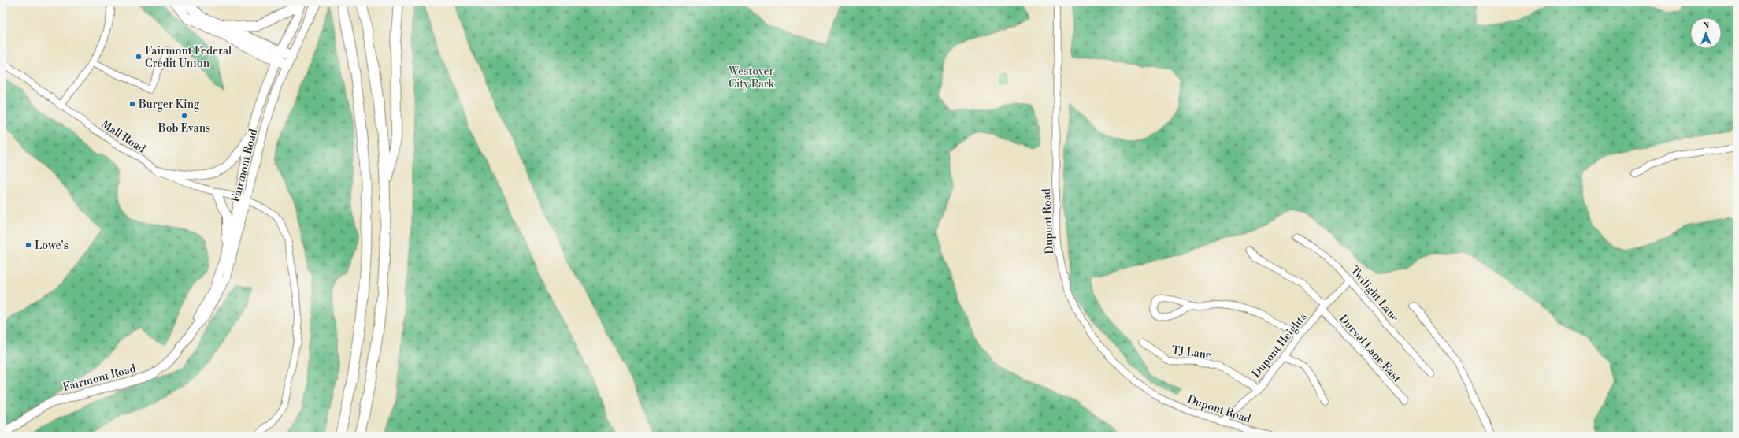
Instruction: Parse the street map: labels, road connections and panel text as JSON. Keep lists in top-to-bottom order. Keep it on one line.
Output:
{"streets":{"main road":["Fairmont Road"],"street":["Mall Road","Dupont Road","Twilight Lane","Dupont Heights","Durval Lane East","TJ Lane"]},"crossings":[["Mall Road","Fairmont Road"],["Dupont Road","Dupont Heights"],["Twilight Lane","Dupont Heights"],["Dupont Heights","Durval Lane East"],["Dupont Heights","TJ Lane"]],"parks":["Westover City Park"],"places":["Fairmont Federal Credit Union","Burger King","Bob Evans","Lowe's"],"north":"top"}
